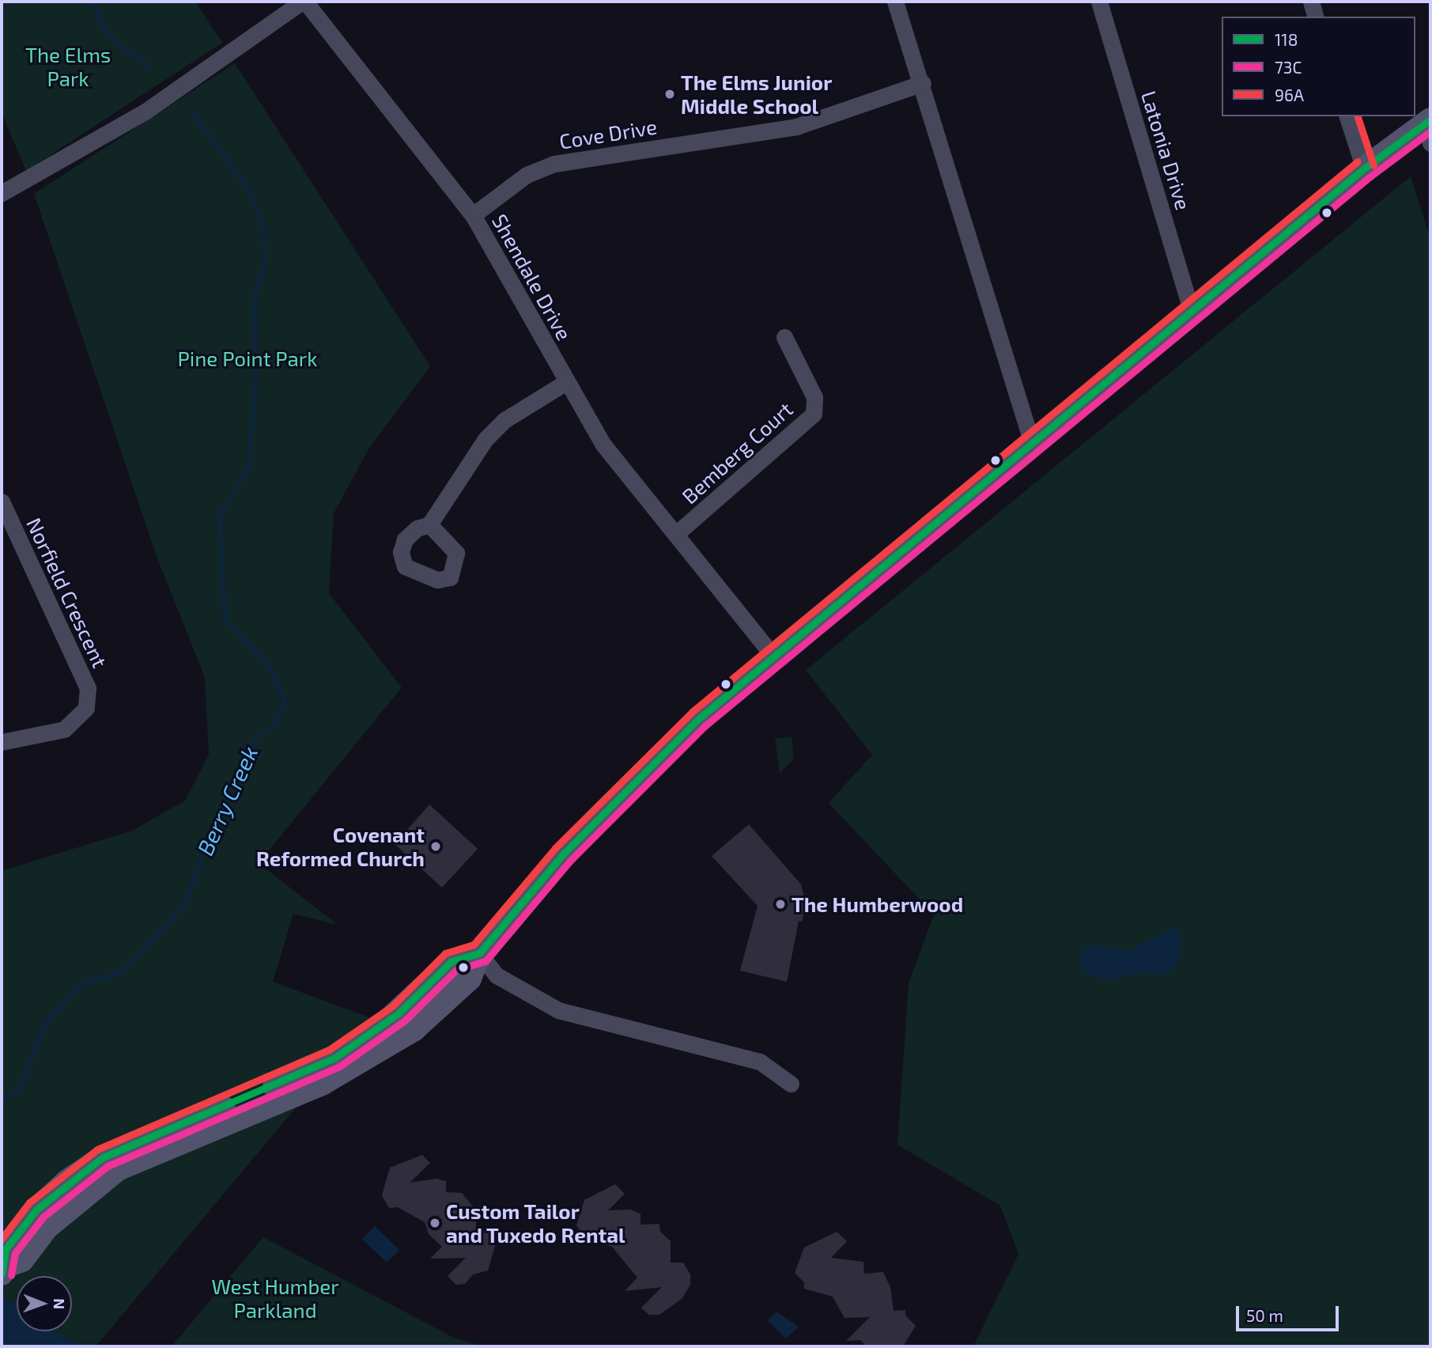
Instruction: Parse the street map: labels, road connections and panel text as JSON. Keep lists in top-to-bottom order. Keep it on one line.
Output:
{"streets":{"street":["Cove Drive","Latonia Drive","Shendale Drive","Bemberg Court","Norfield Crescent"]},"crossings":[["Cove Drive","Shendale Drive"],["Shendale Drive","Bemberg Court"]],"water":["Berry Creek"],"parks":["The Elms Park","Pine Point Park","West Humber Parkland"],"places":["The Elms Junior Middle School","Covenant Reformed Church","The Humberwood","Custom Tailor and Tuxedo Rental"],"lines":["transit line 96A","transit line 118","transit line 73C"],"legend":["118","73C","96A"],"scale_bar":"50 m","north":"right"}
